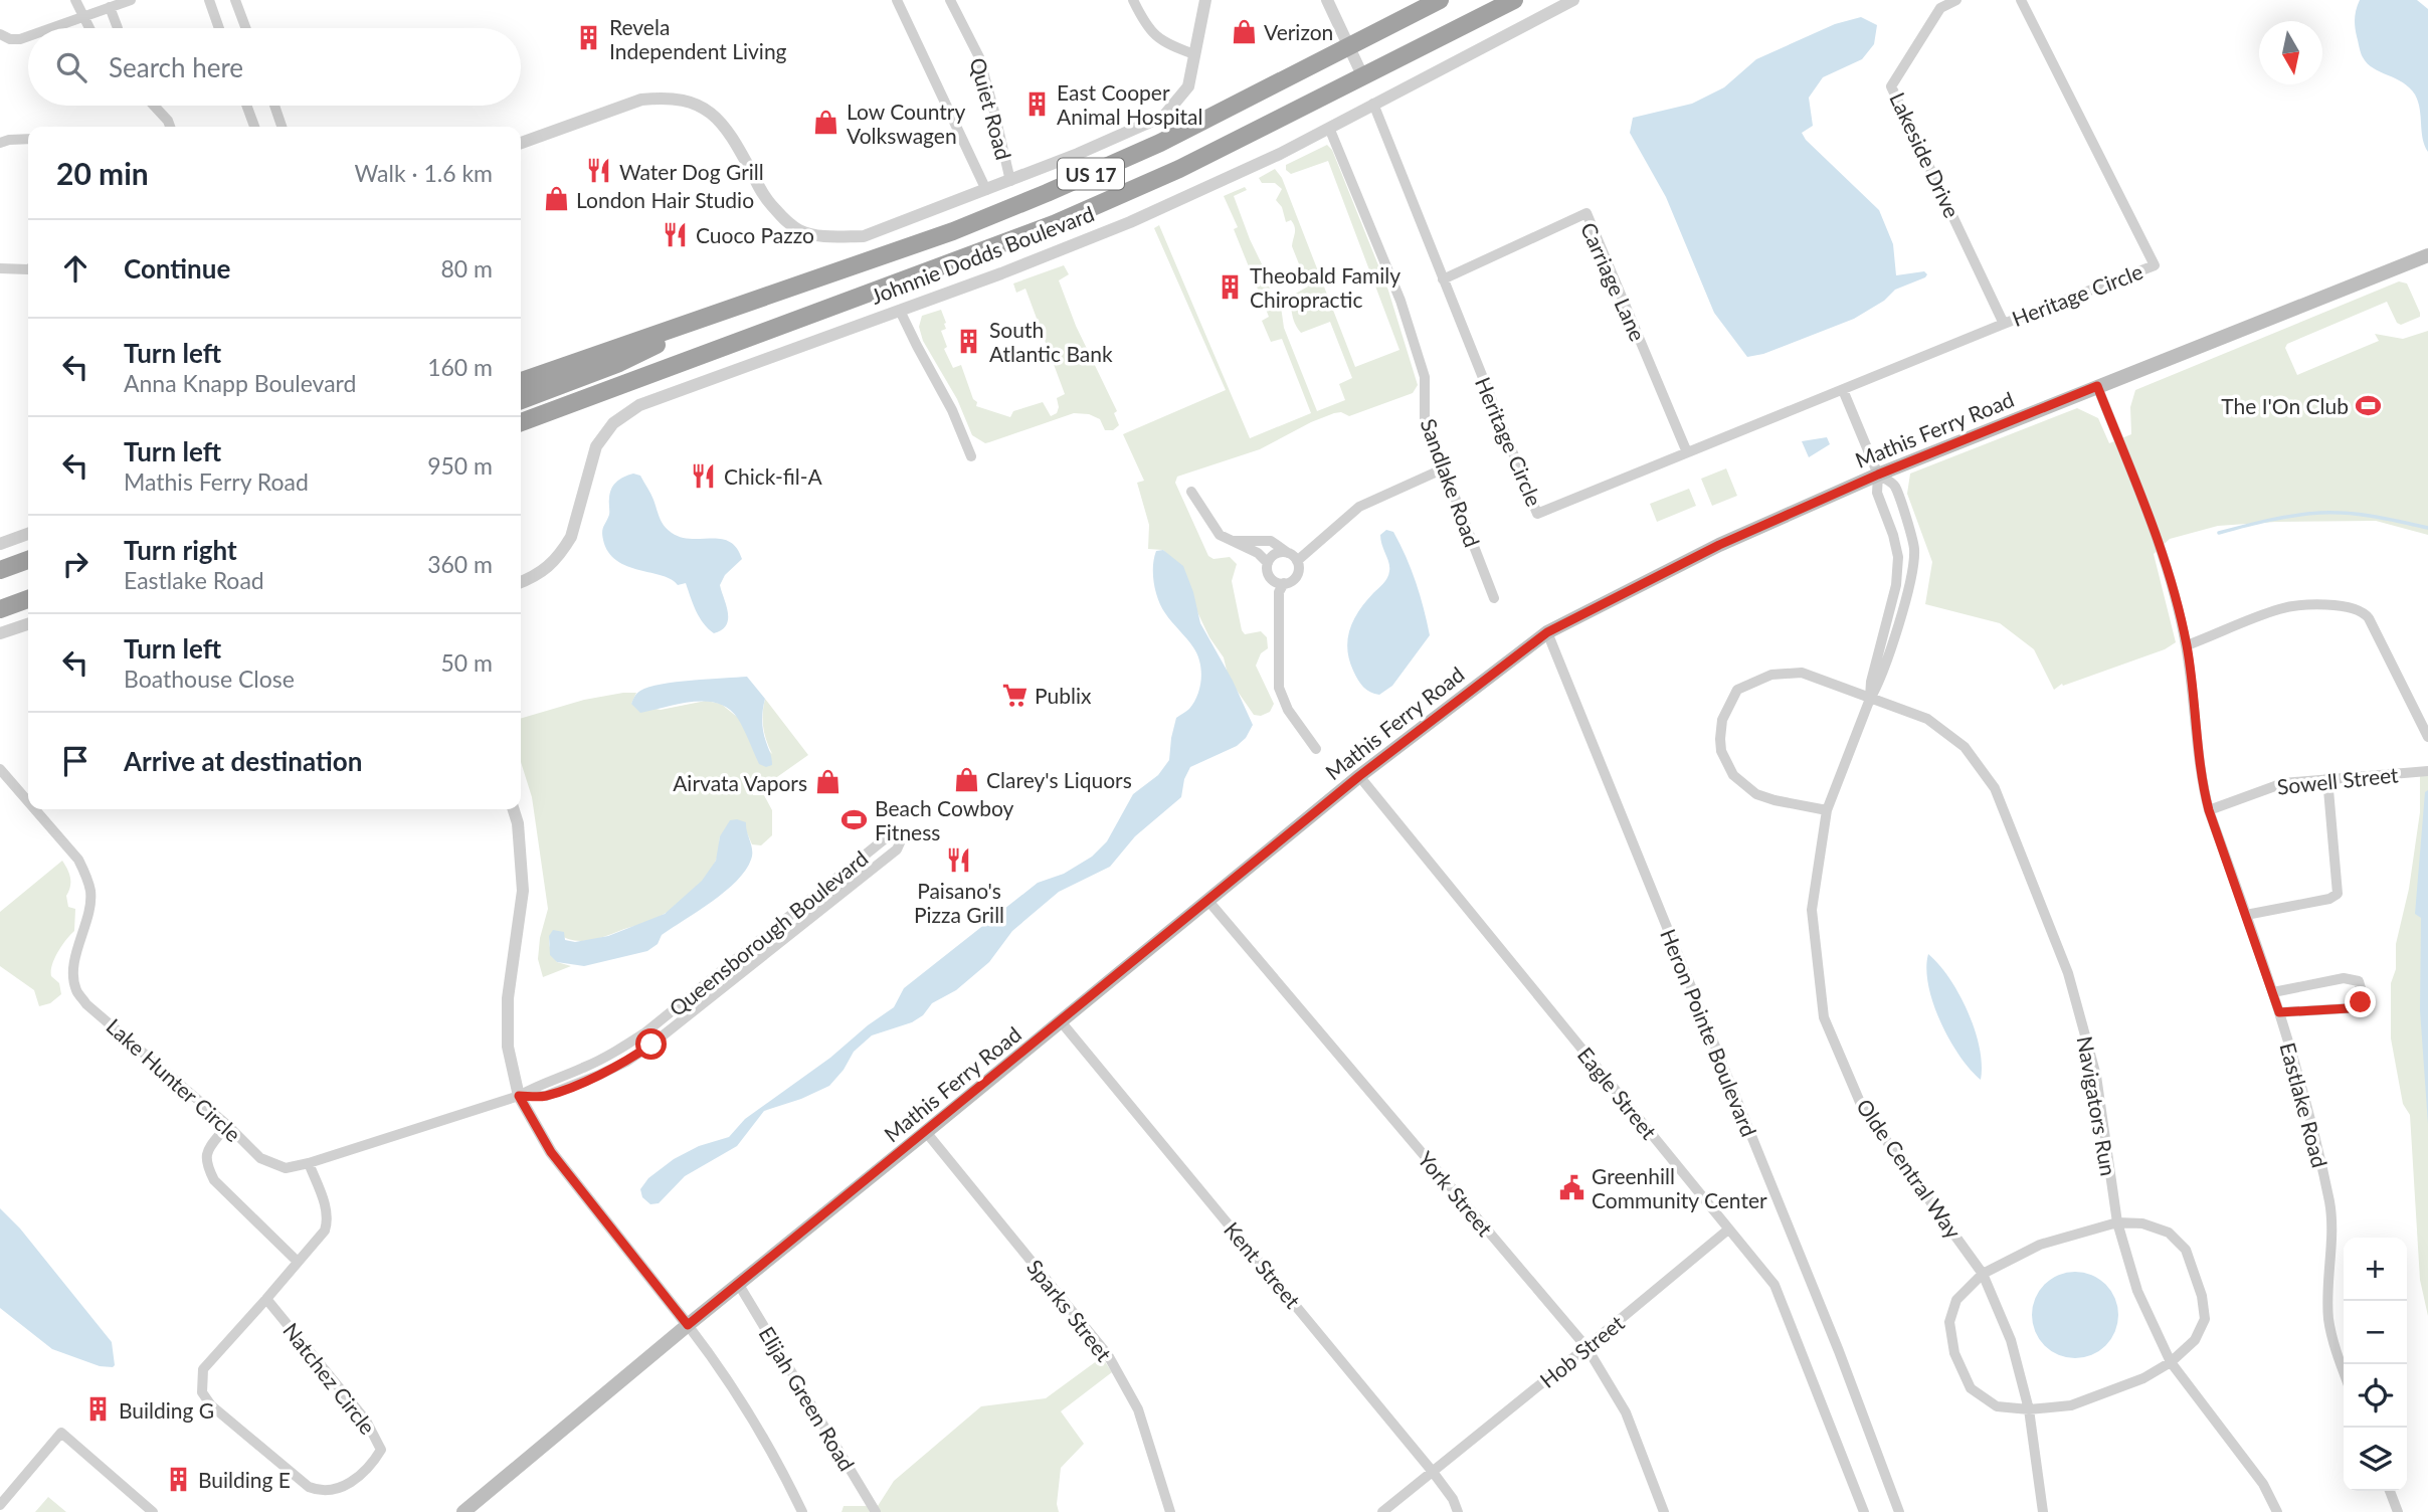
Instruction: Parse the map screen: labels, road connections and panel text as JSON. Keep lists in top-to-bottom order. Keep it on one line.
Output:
{"streets":{"highway":["US 17","Johnnie Dodds Boulevard"],"main road":["Mathis Ferry Road"],"street":["Quiet Road","Lakeside Drive","Carriage Lane","Heritage Circle","Sandlake Road","Sowell Street","Queensborough Boulevard","Heron Pointe Boulevard","Lake Hunter Circle","Eagle Street","Eastlake Road","Navigators Run","Olde Central Way","York Street","Kent Street","Sparks Street","Hob Street","Natchez Circle","Elijah Green Road"]},"crossings":[["Lakeside Drive","Heritage Circle"],["Johnnie Dodds Boulevard","Heritage Circle"],["Johnnie Dodds Boulevard","Sandlake Road"],["Carriage Lane","Heritage Circle"],["Mathis Ferry Road","Heron Pointe Boulevard"],["Mathis Ferry Road","Eagle Street"],["Mathis Ferry Road","Eastlake Road"],["Mathis Ferry Road","Olde Central Way"],["Mathis Ferry Road","York Street"],["Mathis Ferry Road","Kent Street"],["Mathis Ferry Road","Sparks Street"],["Mathis Ferry Road","Elijah Green Road"],["Sowell Street","Eastlake Road"],["Queensborough Boulevard","Lake Hunter Circle"],["Lake Hunter Circle","Natchez Circle"],["Eagle Street","Hob Street"],["Navigators Run","Olde Central Way"],["York Street","Hob Street"],["Kent Street","Hob Street"]],"places":{"shop":["Verizon","Low Country Volkswagen","London Hair Studio","Clarey's Liquors","Airvata Vapors"],"building":["Revela Independent Living","East Cooper Animal Hospital","Theobald Family Chiropractic","South Atlantic Bank","Building G","Building E"],"restaurant":["Water Dog Grill","Cuoco Pazzo","Chick-fil-A","Paisano's Pizza Grill"],"sports":["The I'On Club","Beach Cowboy Fitness"],"supermarket":["Publix"],"public building":["Greenhill Community Center"]},"north":"bottom","page":{"search":"Search here","heading":["20 min","Walk · 1.6 km"],"list":[["Continue","80 m"],["Turn left","Anna Knapp Boulevard","160 m"],["Turn left","Mathis Ferry Road","950 m"],["Turn right","Eastlake Road","360 m"],["Turn left","Boathouse Close","50 m"],"Arrive at destination"],"map_buttons":["+","−"]}}
